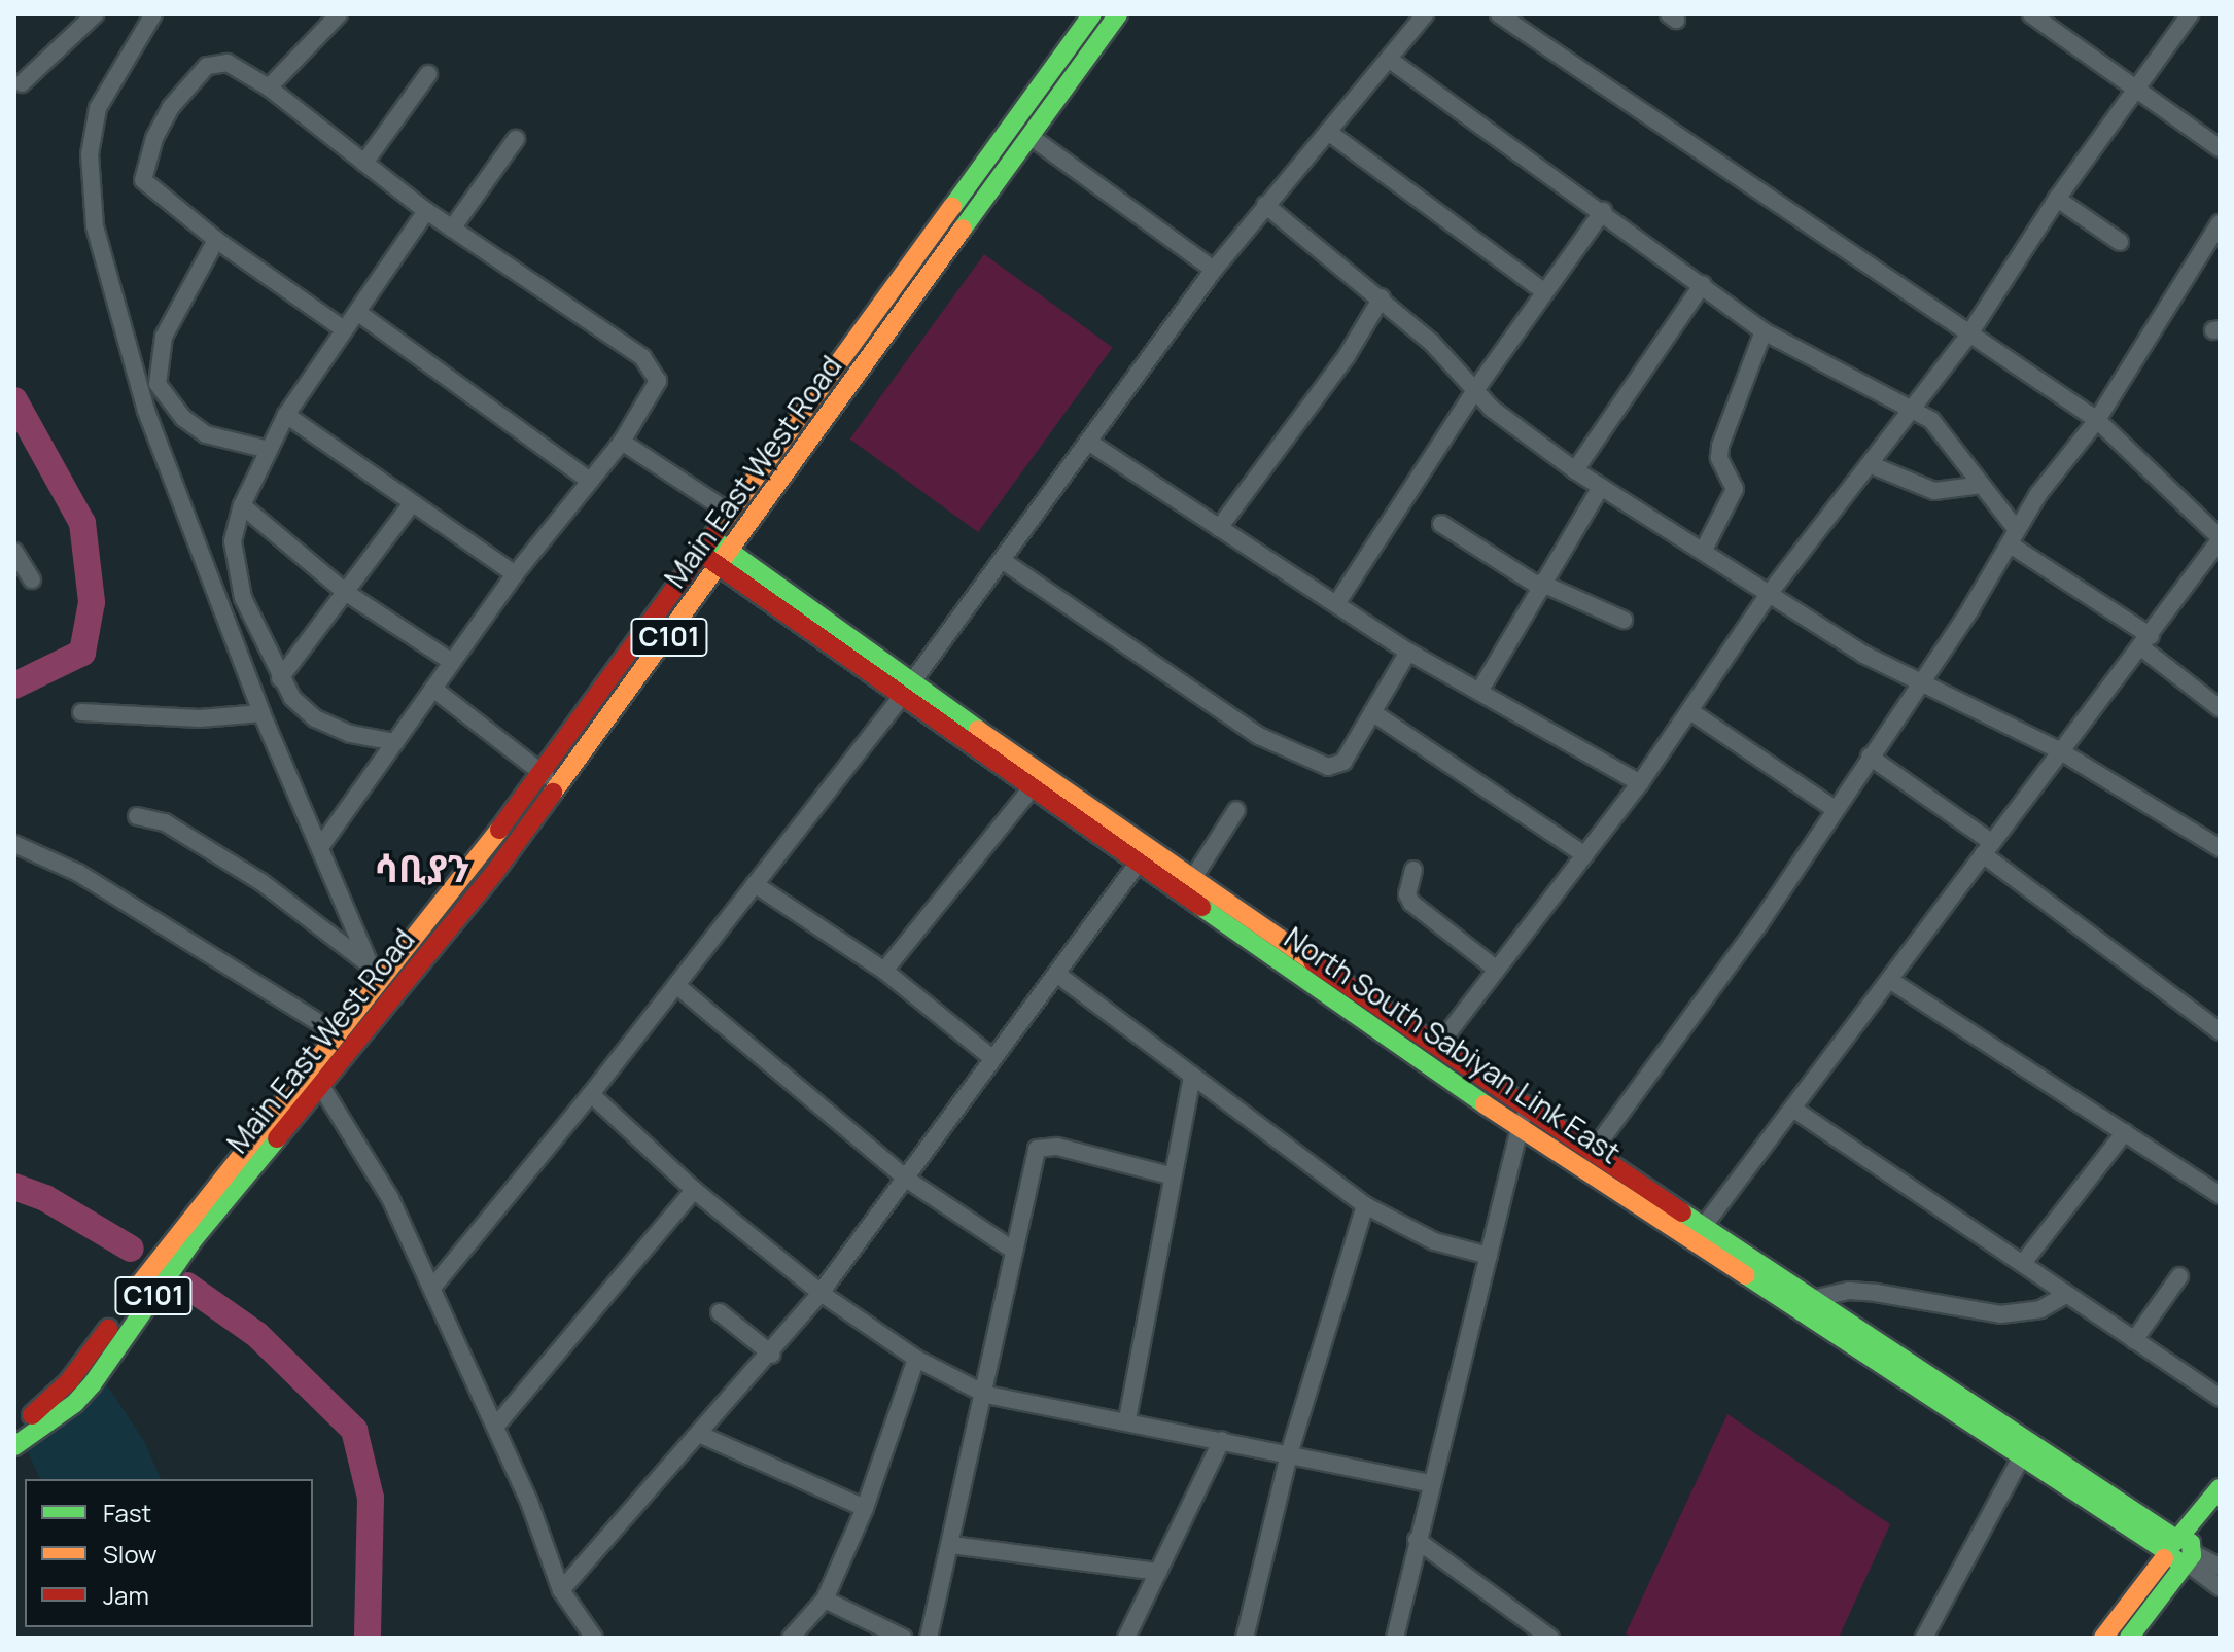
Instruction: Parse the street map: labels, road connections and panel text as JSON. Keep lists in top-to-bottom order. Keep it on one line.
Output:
{"streets":{"main road":["Main East West Road","C101","North South Sabiyan Link East"]},"crossings":[["Main East West Road","North South Sabiyan Link East"]],"districts":["ሳቢያን"],"legend":["Fast","Slow","Jam"]}
